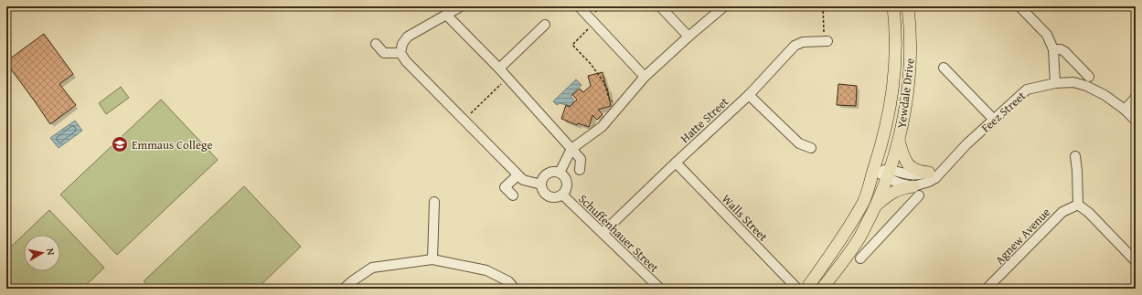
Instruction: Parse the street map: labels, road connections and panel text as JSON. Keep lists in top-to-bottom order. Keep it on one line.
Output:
{"streets":{"main road":["Yewdale Drive"],"street":["Feez Street","Hatte Street","Walls Street","Schuffenhauer Street","Agnew Avenue"]},"crossings":[["Yewdale Drive","Feez Street"],["Hatte Street","Walls Street"],["Hatte Street","Schuffenhauer Street"]],"places":{"school or university":["Emmaus College"]},"north":"right"}
